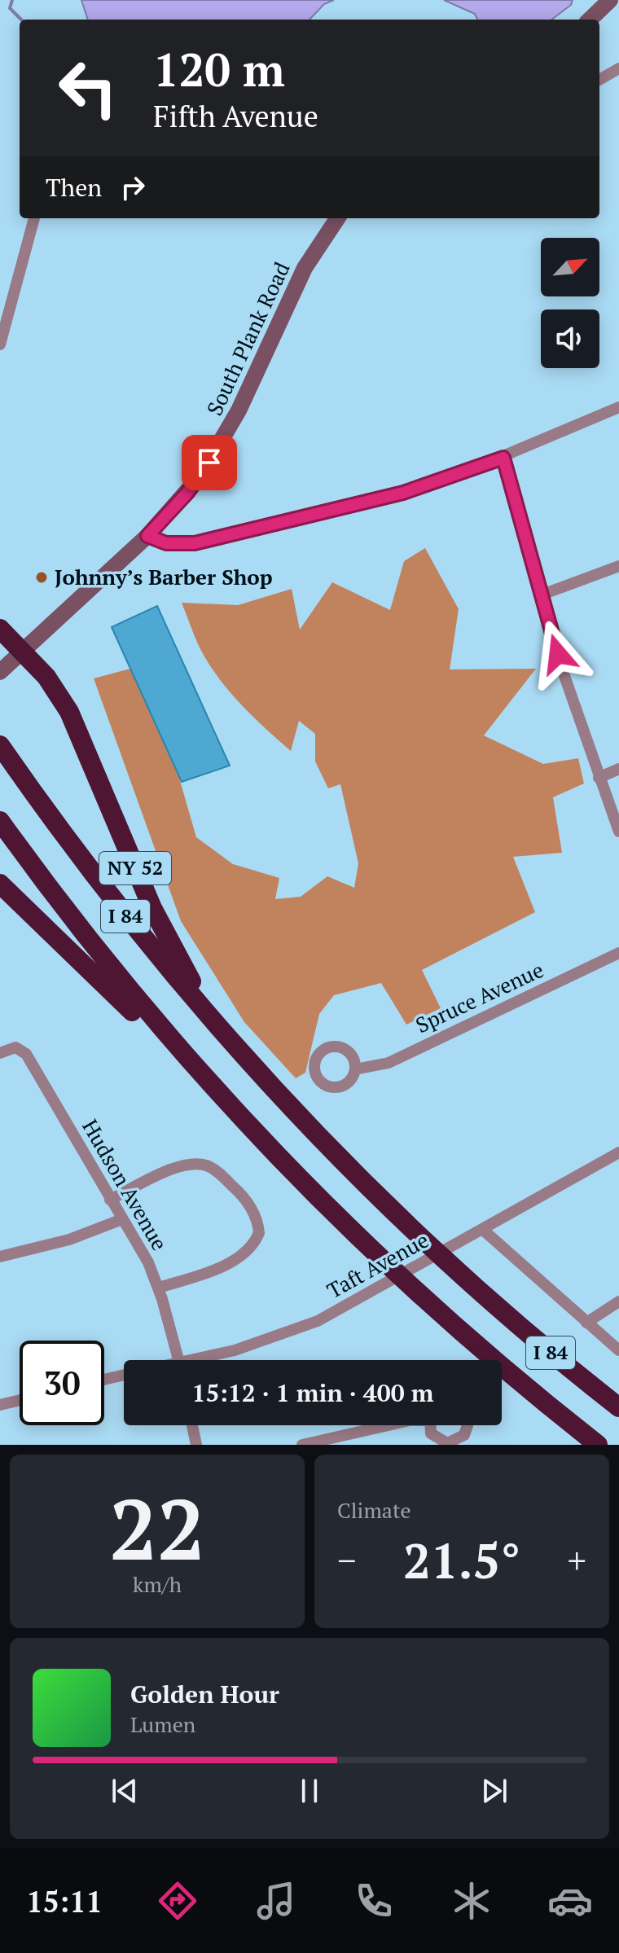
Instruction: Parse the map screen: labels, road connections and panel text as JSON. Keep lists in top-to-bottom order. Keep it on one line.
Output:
{"streets":{"highway":["NY 52","I 84"],"main road":["South Plank Road"],"street":["Spruce Avenue","Hudson Avenue","Taft Avenue"]},"crossings":[["South Plank Road","NY 52"],["NY 52","I 84"]],"places":["Johnny’s Barber Shop"],"north":"top right","page":{"turn":["120 m","Fifth Avenue"],"then":"Then","limit":"30","trip":"15:12 · 1 min · 400 m","tile":[["22","km/h"],"Climate"],"heat":["−","21.5°","+"],"song":["Golden Hour","Lumen"],"tabs":"15:11"}}
